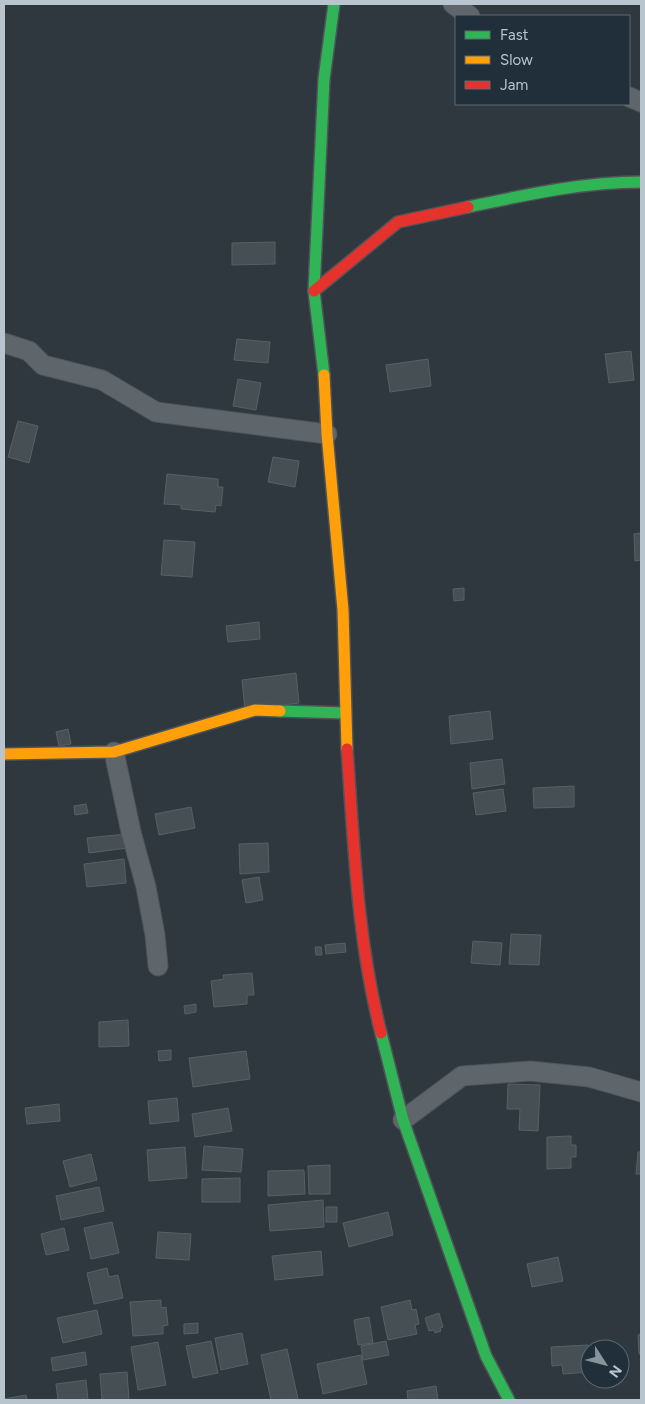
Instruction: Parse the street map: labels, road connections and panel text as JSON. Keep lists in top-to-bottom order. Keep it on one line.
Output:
{"legend":["Fast","Slow","Jam"],"north":"bottom right"}
